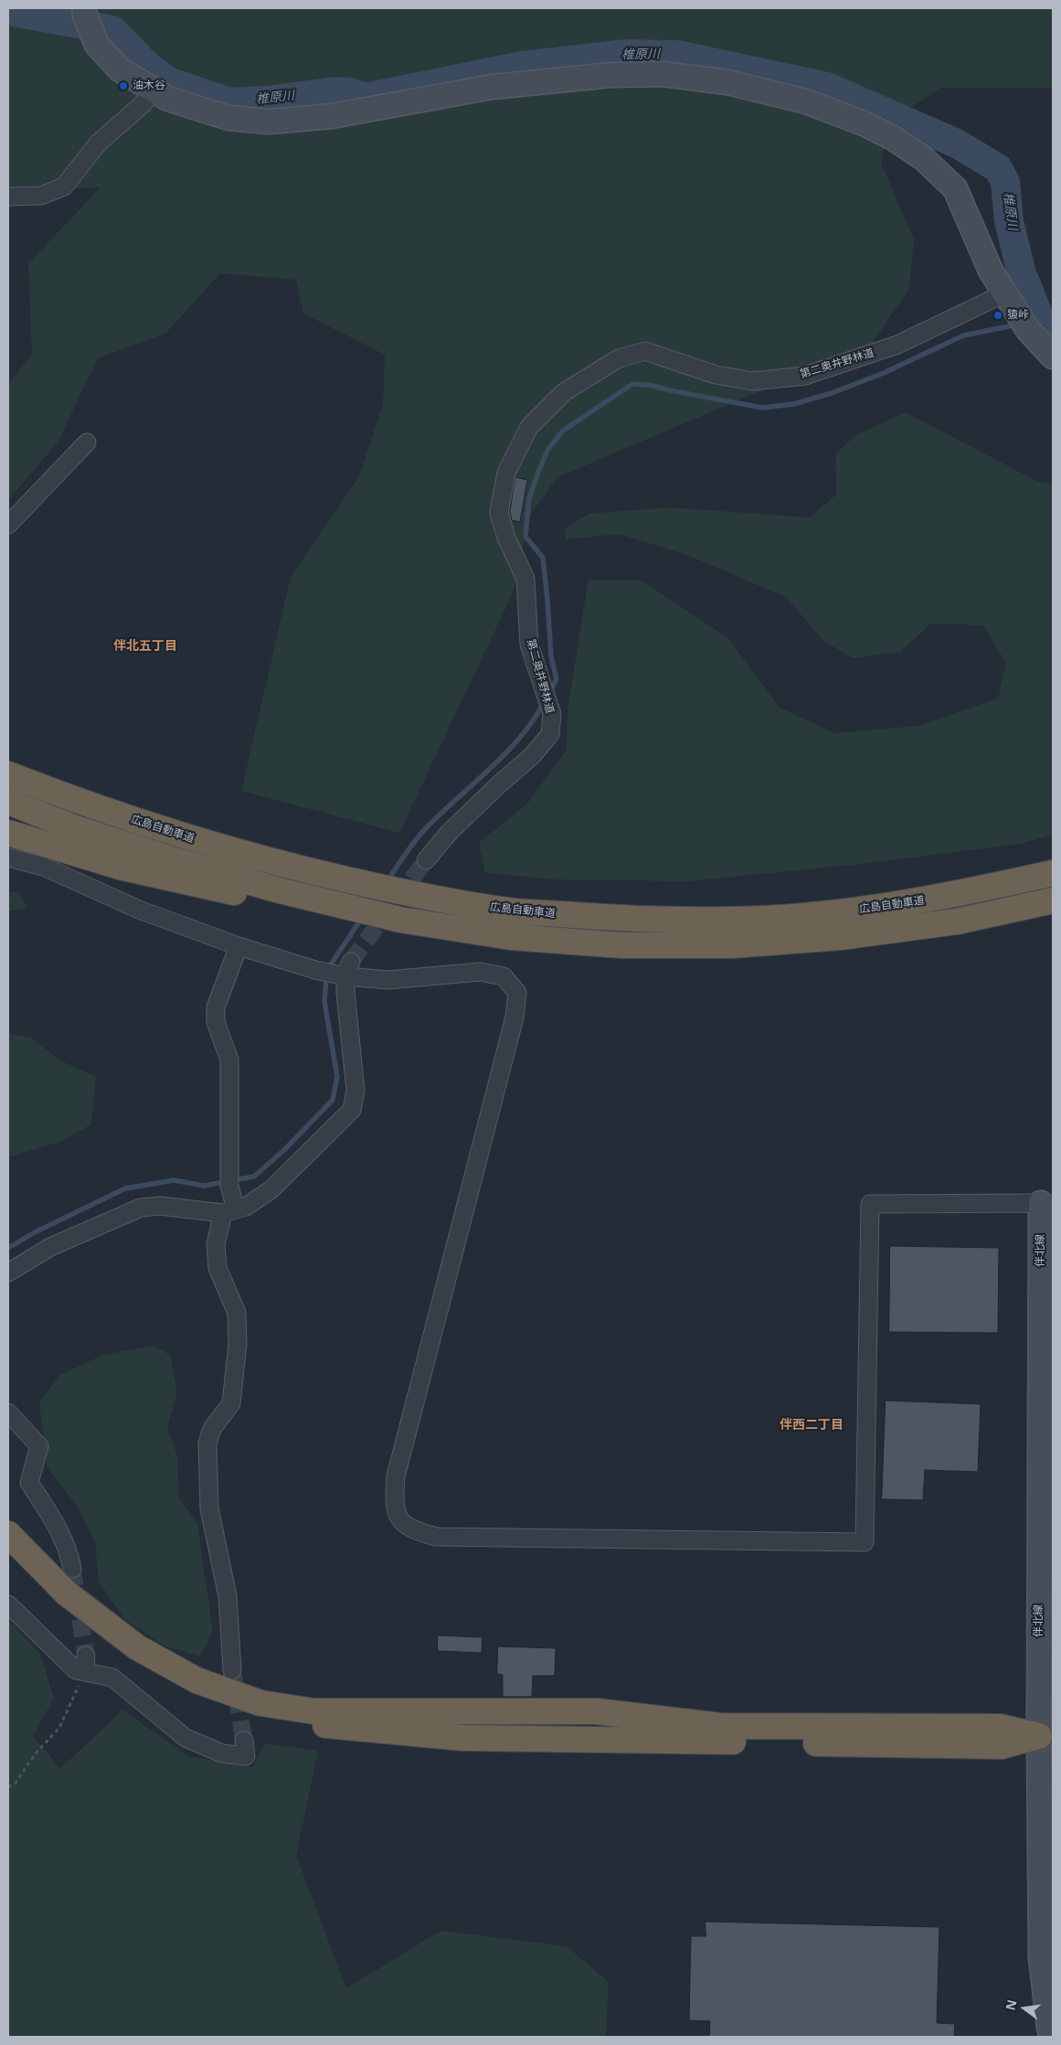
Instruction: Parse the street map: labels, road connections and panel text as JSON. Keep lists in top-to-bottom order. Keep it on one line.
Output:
{"streets":{"highway":["広島自動車道"],"street":["第二奥井野林道","伴北線"]},"districts":["伴北五丁目","伴西二丁目"],"water":["椎原川"],"places":["油木谷","猿峠"],"north":"left"}
